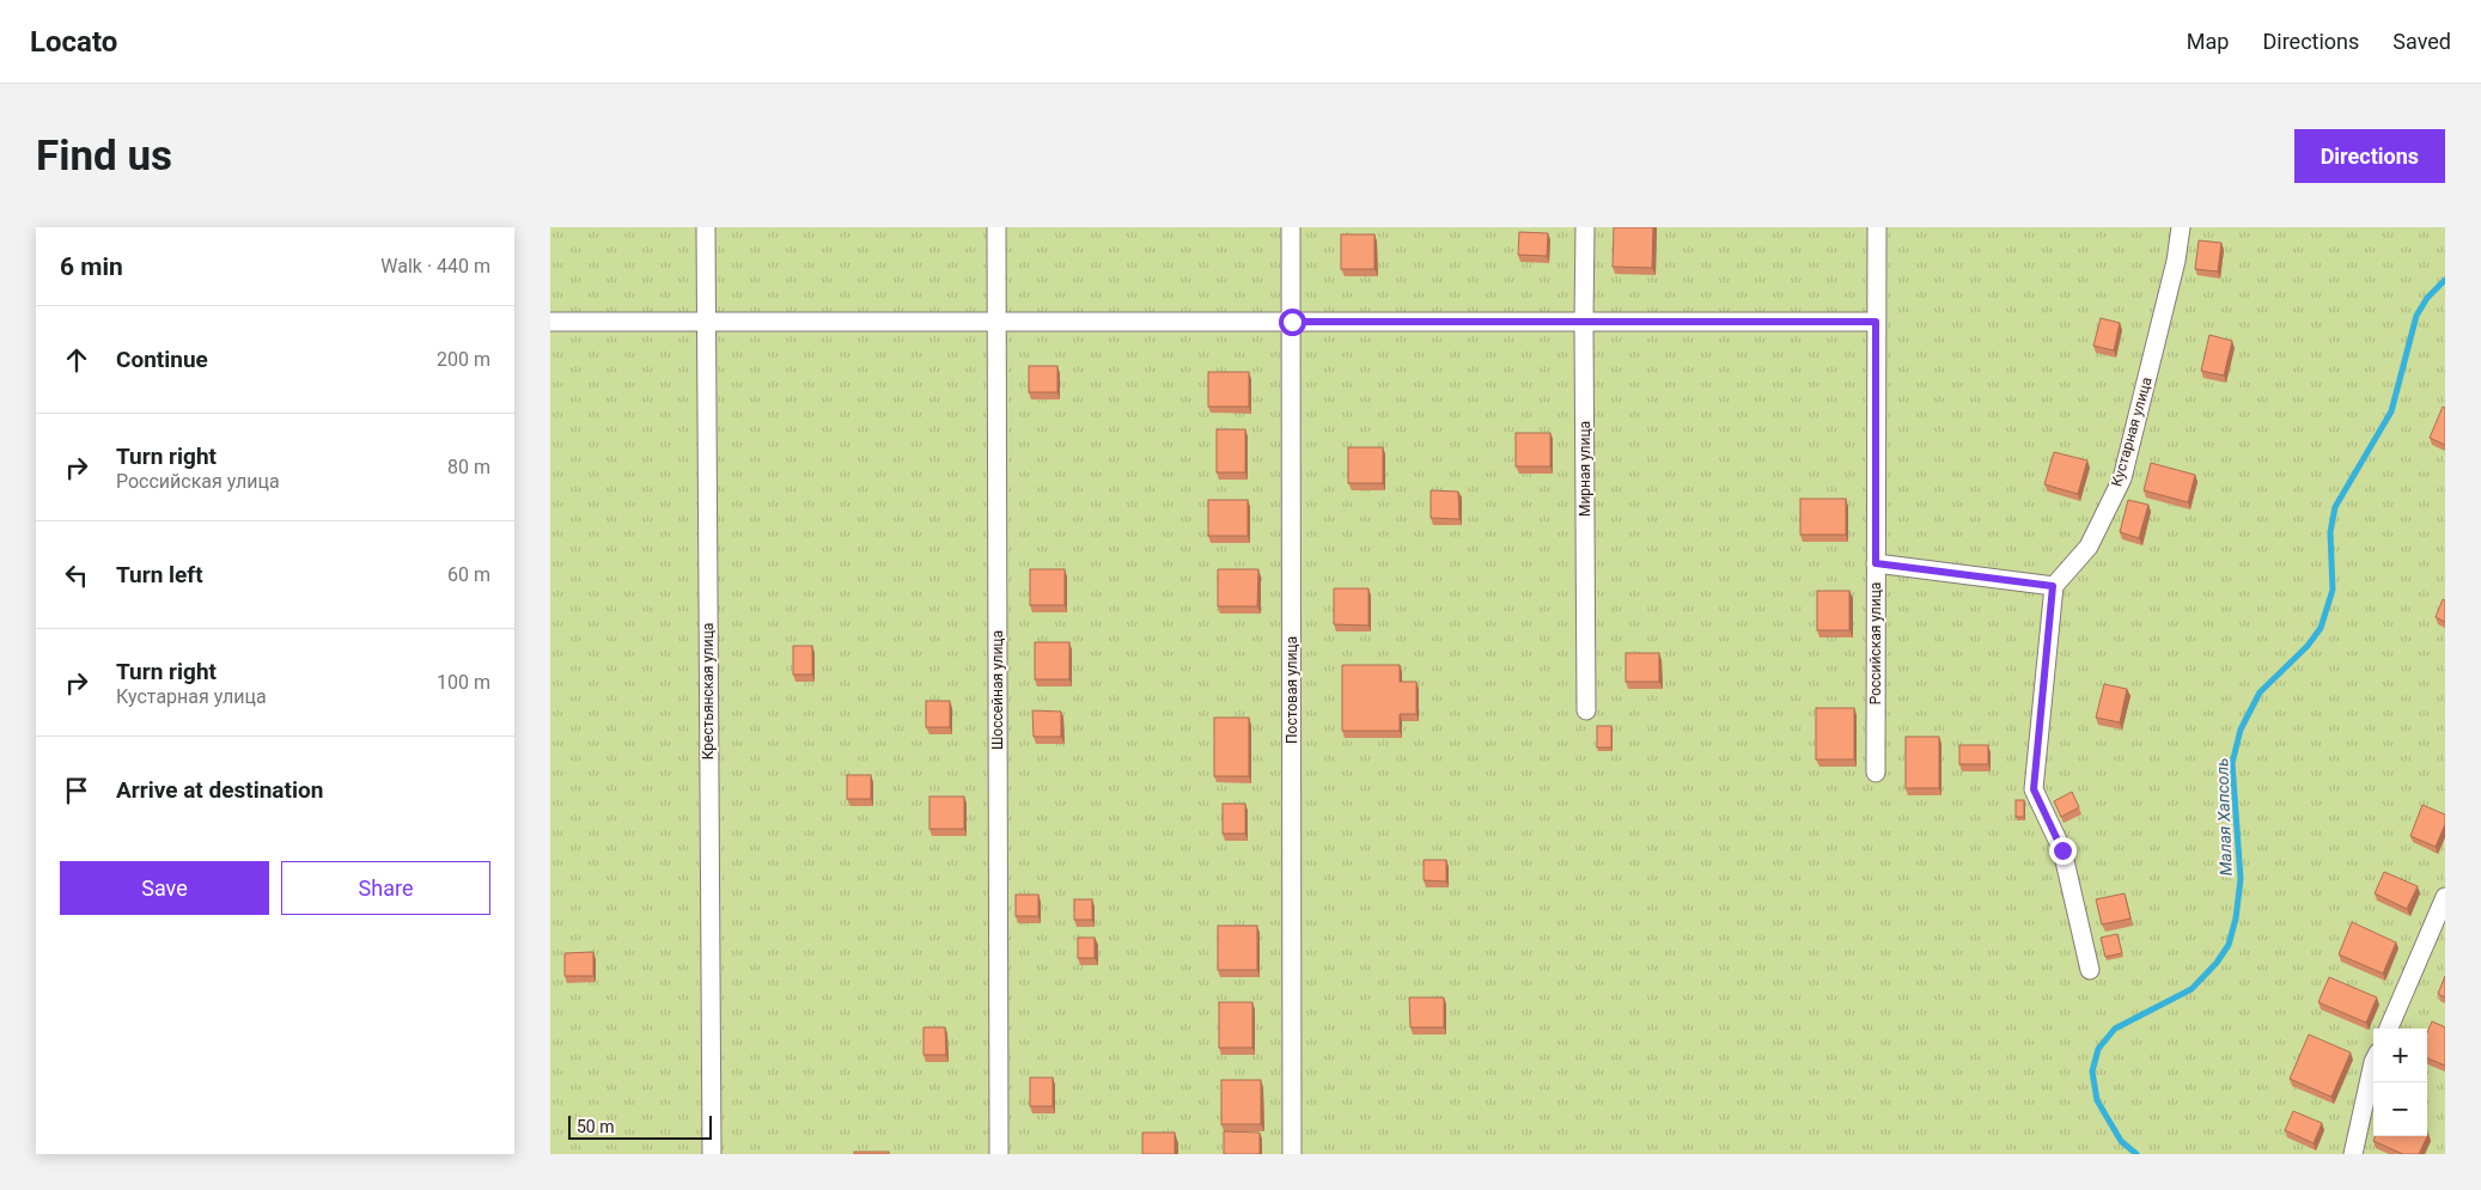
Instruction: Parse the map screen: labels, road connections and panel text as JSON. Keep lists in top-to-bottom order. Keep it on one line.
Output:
{"streets":{"street":["Кустарная улица","Мирная улица","Российская улица","Шоссейная улица","Постовая улица","Крестьянская улица"]},"water":["Малая Хапсоль"],"scale_bar":"50 m","page":{"header":"Locato","nav":["Map","Directions","Saved"],"buttons":["Directions",["Save","Share"]],"title":"Find us","heading":["6 min","Walk · 440 m"],"list":[["Continue","200 m"],["Turn right","Российская улица","80 m"],["Turn left","60 m"],["Turn right","Кустарная улица","100 m"],"Arrive at destination"],"map_buttons":["+","−"],"scale":"50 m"}}
